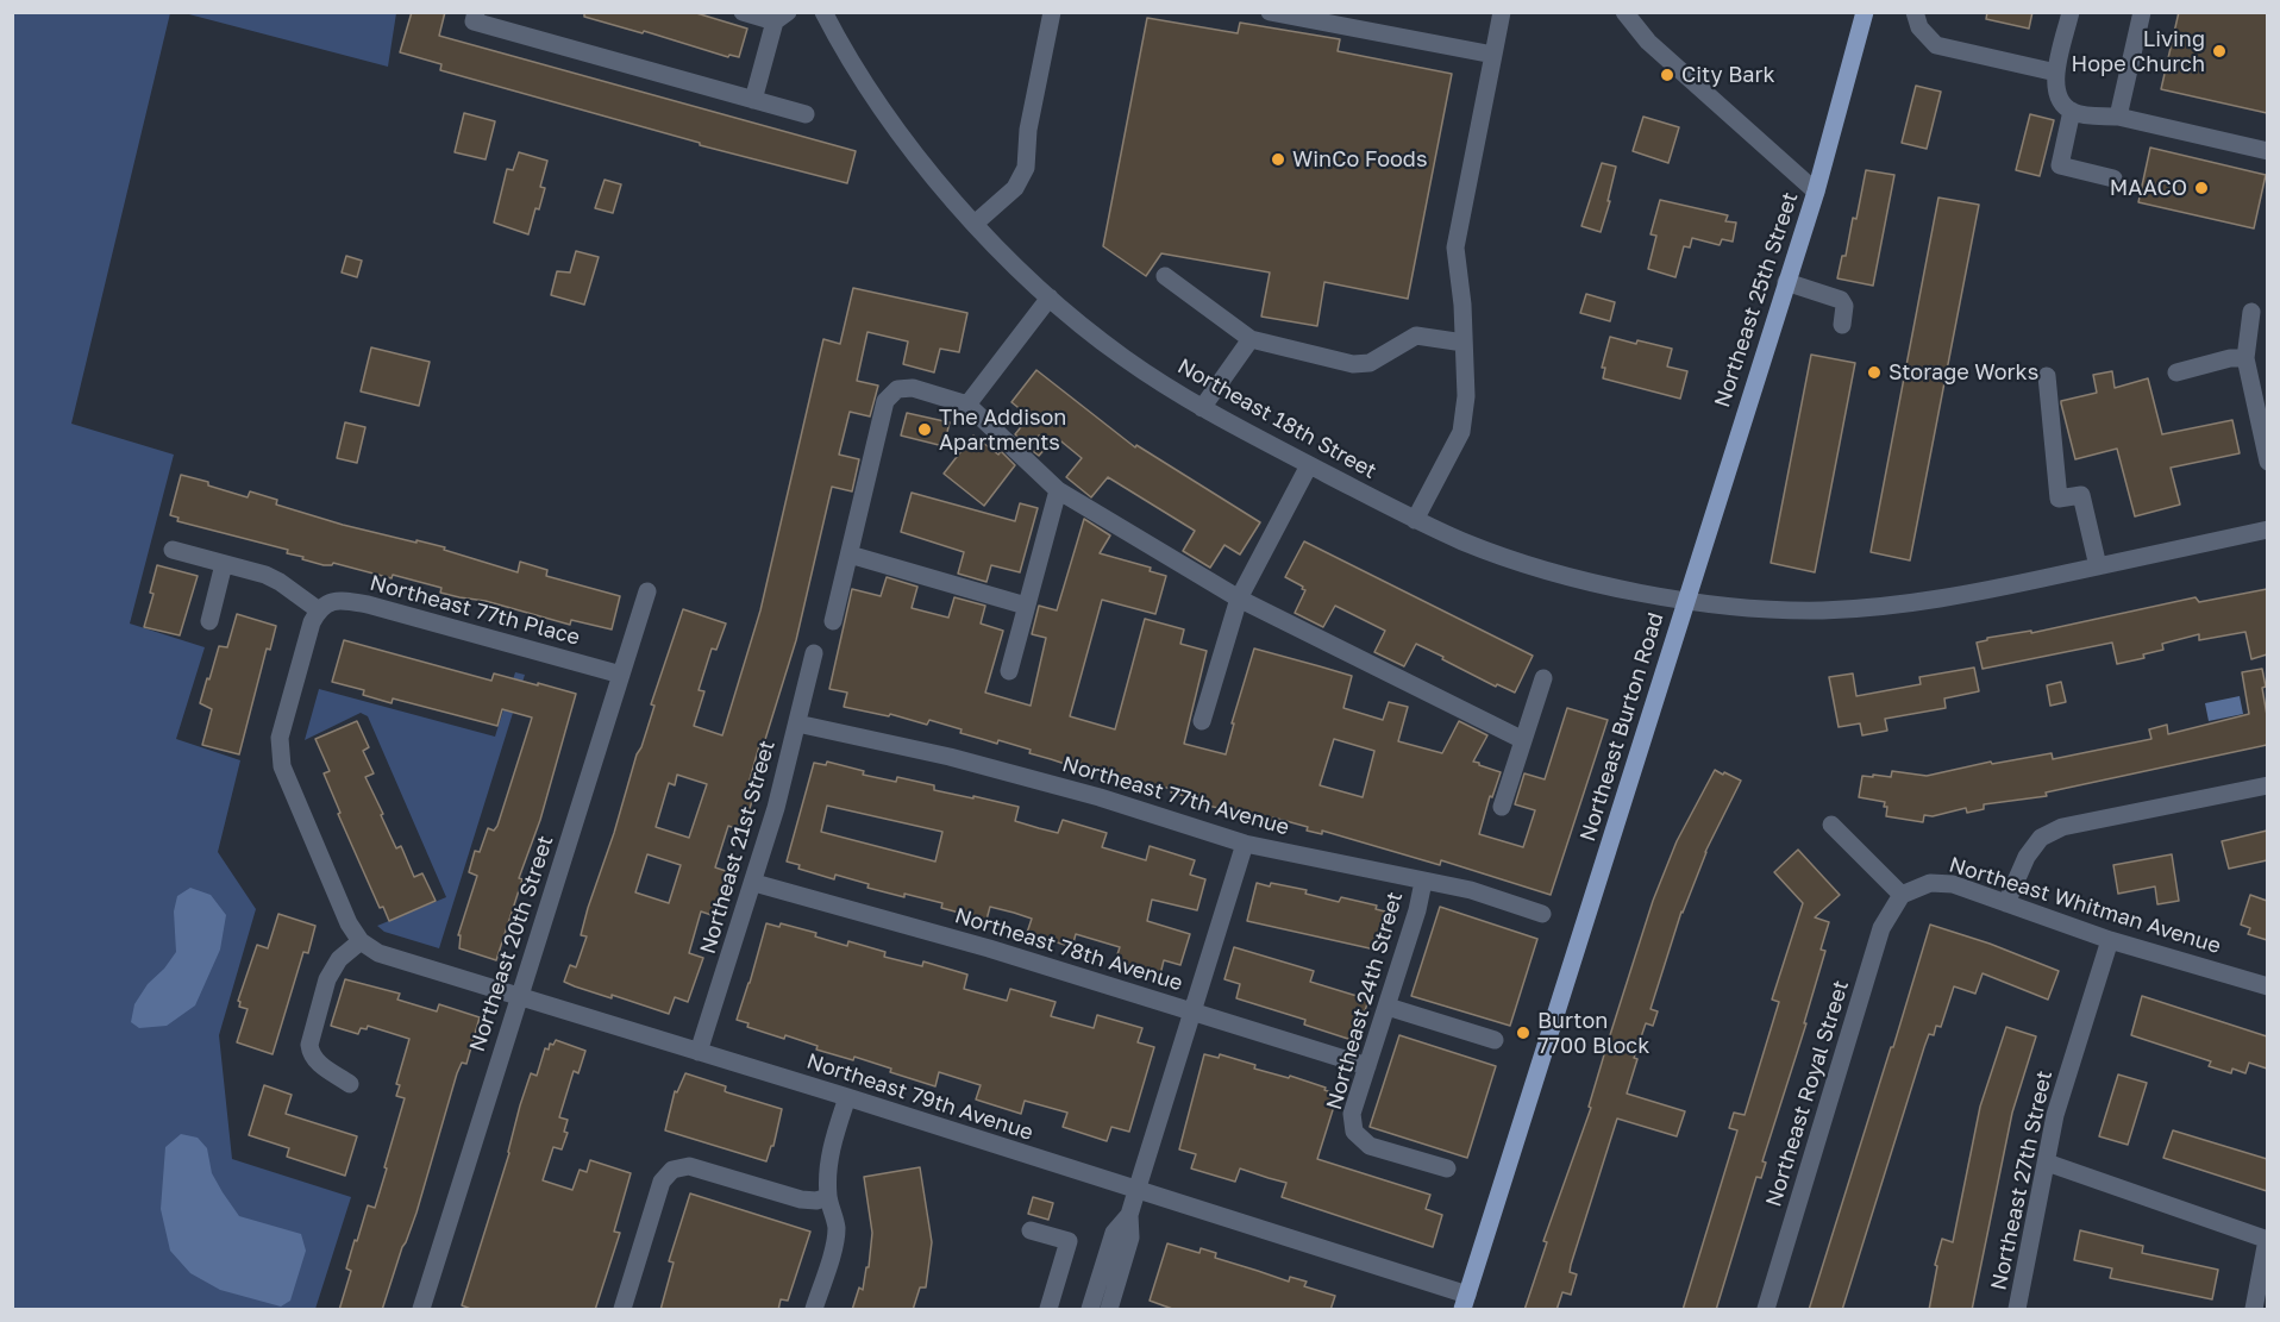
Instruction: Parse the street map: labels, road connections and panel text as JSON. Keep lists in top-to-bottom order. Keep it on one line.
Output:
{"streets":{"main road":["Northeast 25th Street","Northeast Burton Road"],"street":["Northeast 18th Street","Northeast 77th Place","Northeast 77th Avenue","Northeast 21st Street","Northeast Whitman Avenue","Northeast 20th Street","Northeast 78th Avenue","Northeast 24th Street","Northeast Royal Street","Northeast 79th Avenue","Northeast 27th Street"]},"crossings":[["Northeast 25th Street","Northeast 18th Street"],["Northeast 25th Street","Northeast Burton Road"],["Northeast 18th Street","Northeast Burton Road"],["Northeast 77th Place","Northeast 20th Street"],["Northeast Burton Road","Northeast 79th Avenue"],["Northeast 77th Avenue","Northeast 21st Street"],["Northeast 77th Avenue","Northeast 24th Street"],["Northeast 21st Street","Northeast 78th Avenue"],["Northeast 21st Street","Northeast 79th Avenue"],["Northeast Whitman Avenue","Northeast Royal Street"],["Northeast Whitman Avenue","Northeast 27th Street"],["Northeast 20th Street","Northeast 79th Avenue"],["Northeast 78th Avenue","Northeast 24th Street"]],"places":["Living Hope Church","City Bark","WinCo Foods","MAACO","Storage Works","The Addison Apartments","Burton 7700 Block"]}
